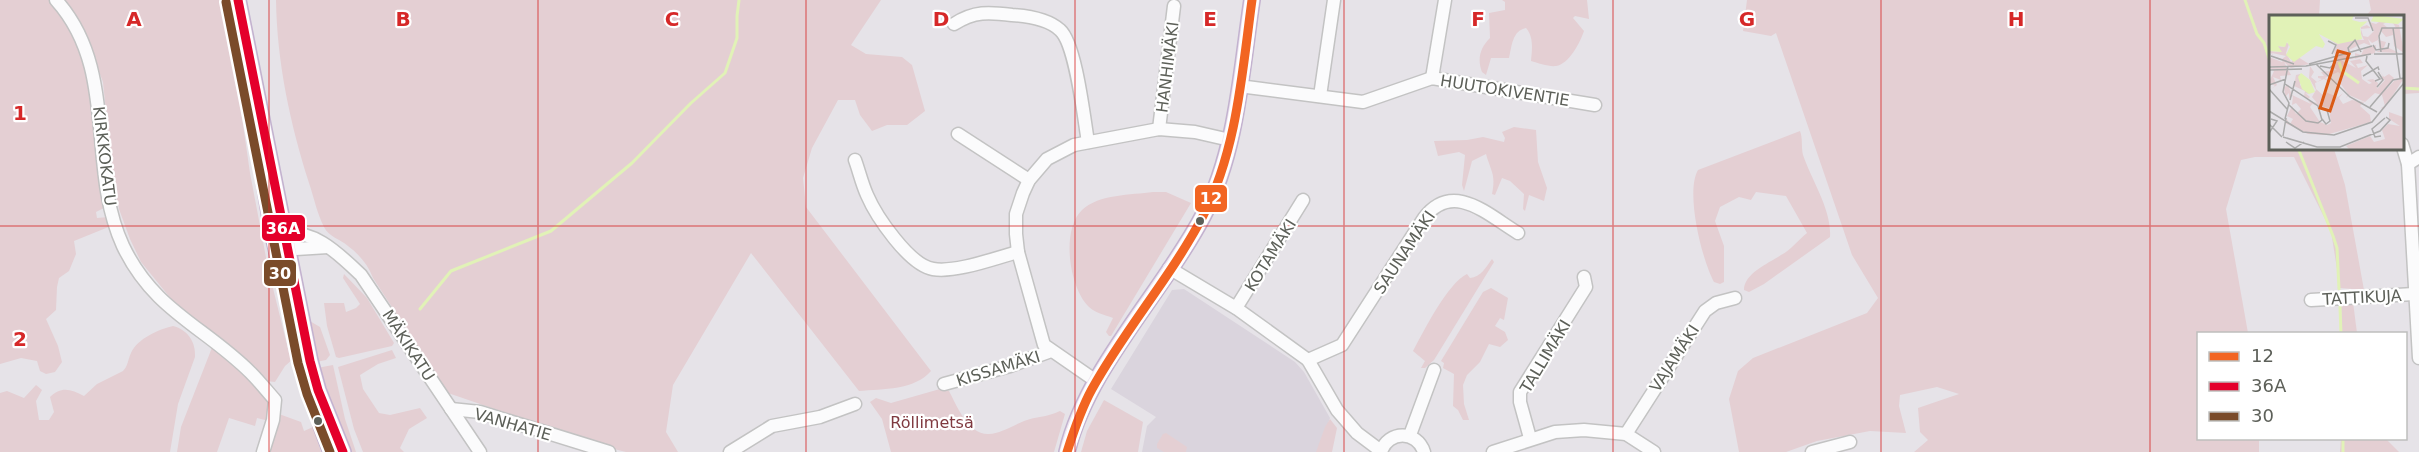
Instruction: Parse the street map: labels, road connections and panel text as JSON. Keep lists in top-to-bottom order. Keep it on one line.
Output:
{"streets":{"street":["HANHIMÄKI","HUUTOKIVENTIE","KIRKKOKATU","SAUNAMÄKI","KOTAMÄKI","TATTIKUJA","MÄKIKATU","TALLIMÄKI","VAJAMÄKI","KISSAMÄKI","VANHATIE"]},"crossings":[["MÄKIKATU","VANHATIE"]],"parks":["Röllimetsä"],"lines":["transit line 12","transit line 36A","transit line 30"],"legend":["12","36A","30"],"grid":{"columns":["A","B","C","D","E","F","G","H"],"rows":["1","2"]}}
